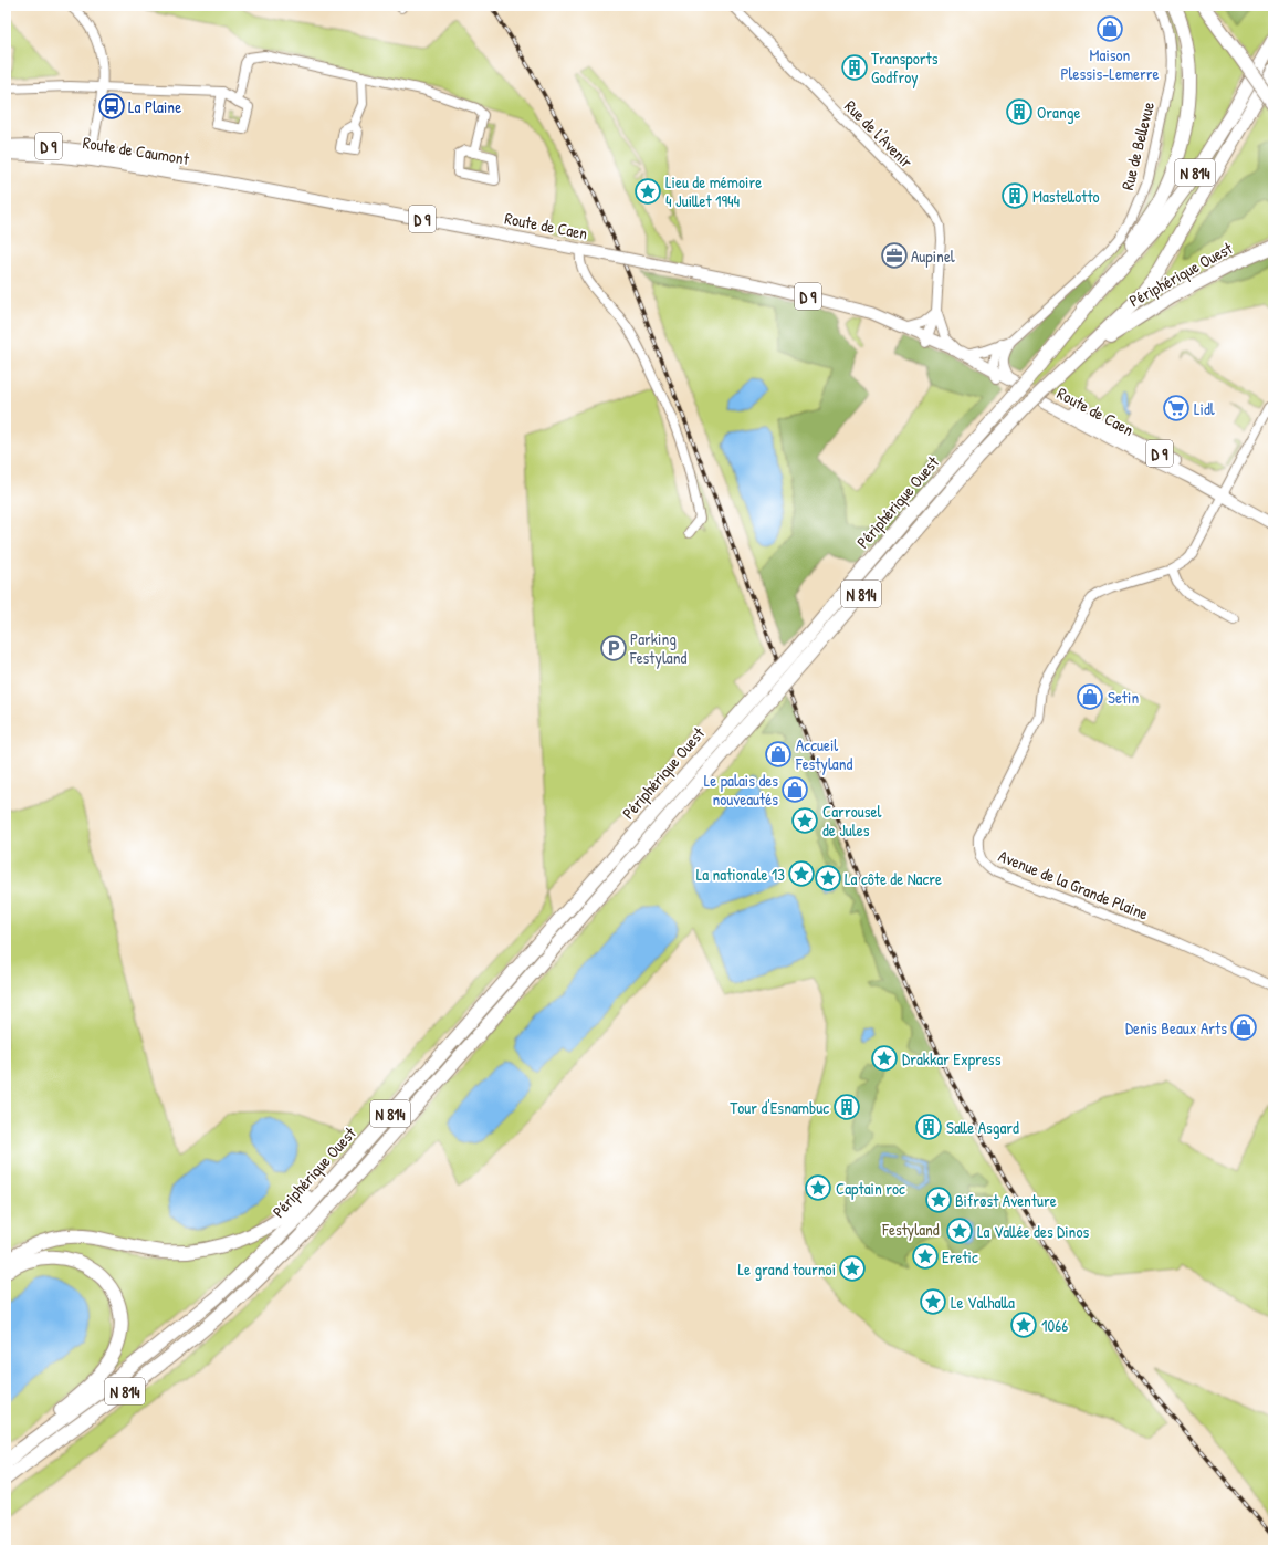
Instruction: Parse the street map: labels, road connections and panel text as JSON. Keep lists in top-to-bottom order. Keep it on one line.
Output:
{"streets":{"highway":["N 814","Périphérique Ouest"],"main road":["D 9","Route de Caumont","Route de Caen"],"street":["Rue de l'Avenir","Rue de Bellevue","Avenue de la Grande Plaine"]},"crossings":[["Rue de l'Avenir","Route de Caen"],["Rue de Bellevue","Route de Caen"],["Route de Caumont","Route de Caen"],["Route de Caen","Périphérique Ouest"],["Route de Caen","Avenue de la Grande Plaine"]],"parks":["Festyland"],"places":{"shop":["Maison Plessis-Lemerre","Setin","Accueil Festyland","Le palais des nouveautés","Denis Beaux Arts"],"building":["Transports Godfroy","Orange","Mastellotto","Tour d'Esnambuc","Salle Asgard"],"bus stop":["La Plaine"],"place":["Lieu de mémoire 4 Juillet 1944","Carrousel de Jules","La nationale 13","La côte de Nacre","Drakkar Express","Captain roc","Bifrøst Aventure","La Vallée des Dinos","Eretic","Le grand tournoi","Le Valhalla","1066"],"office":["Aupinel"],"supermarket":["Lidl"],"parking":["Parking Festyland"]}}
